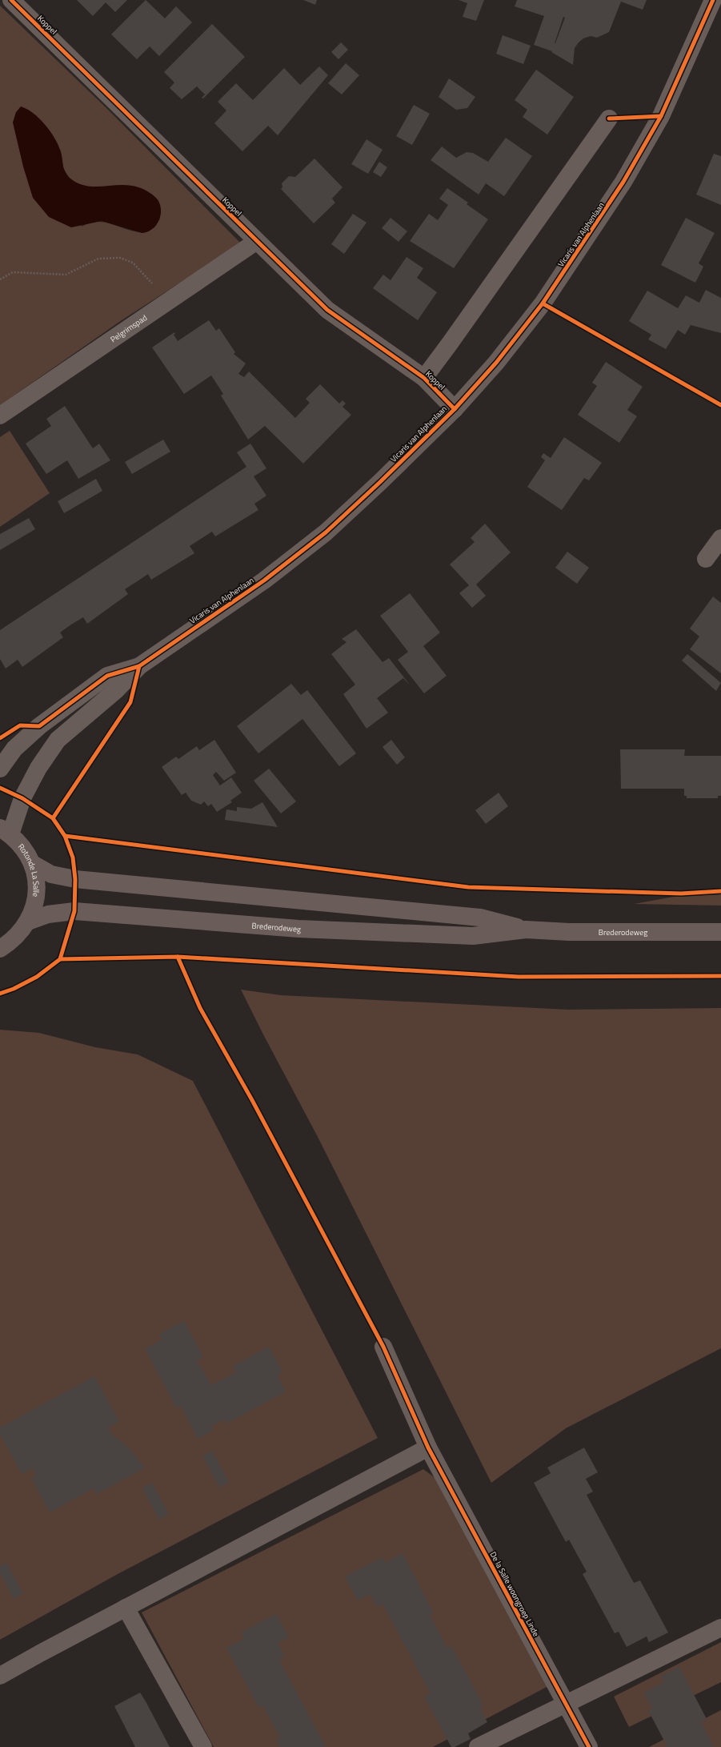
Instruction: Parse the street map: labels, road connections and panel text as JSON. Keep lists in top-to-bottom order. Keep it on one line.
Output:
{"streets":{"main road":["Rotonde La Salle","Brederodeweg"],"street":["Koppel","Vicaris van Alphenlaan","Pelgrimspad","De la Salle woongroep Linde"]},"crossings":[["Koppel","Vicaris van Alphenlaan"],["Koppel","Pelgrimspad"],["Vicaris van Alphenlaan","Rotonde La Salle"],["Rotonde La Salle","Brederodeweg"]]}
